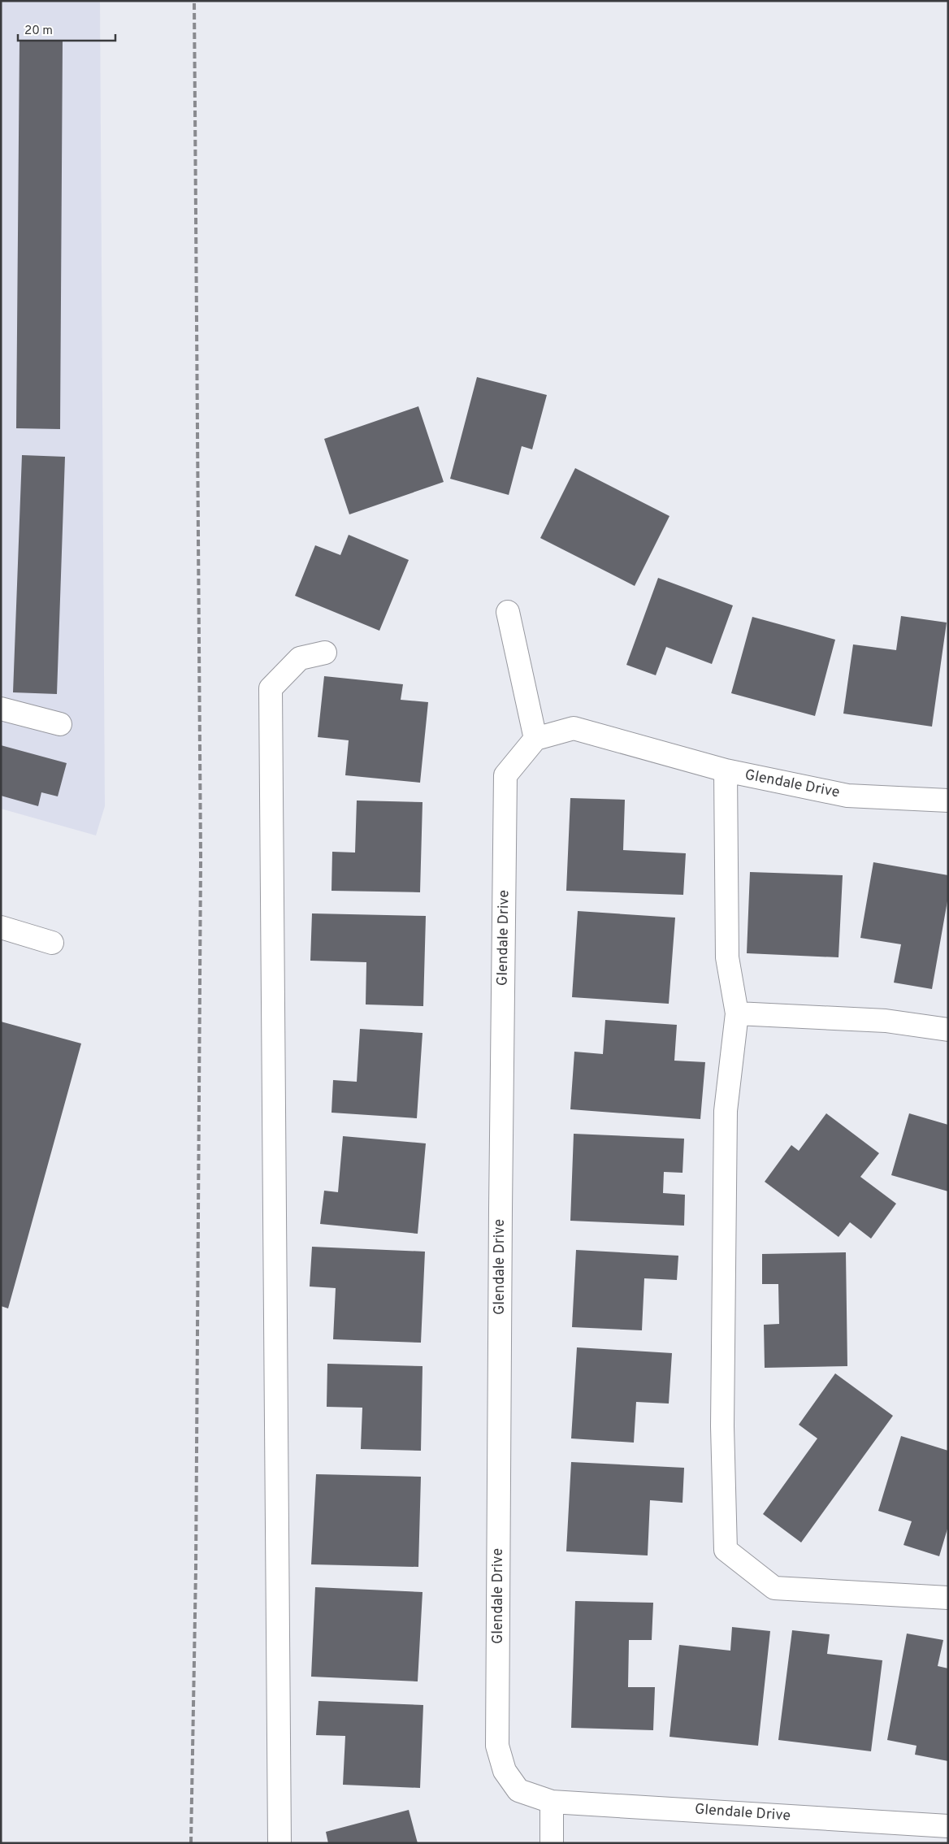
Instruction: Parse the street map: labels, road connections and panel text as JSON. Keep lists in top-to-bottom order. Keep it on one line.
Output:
{"streets":{"street":["Glendale Drive"]},"scale_bar":"20 m"}
